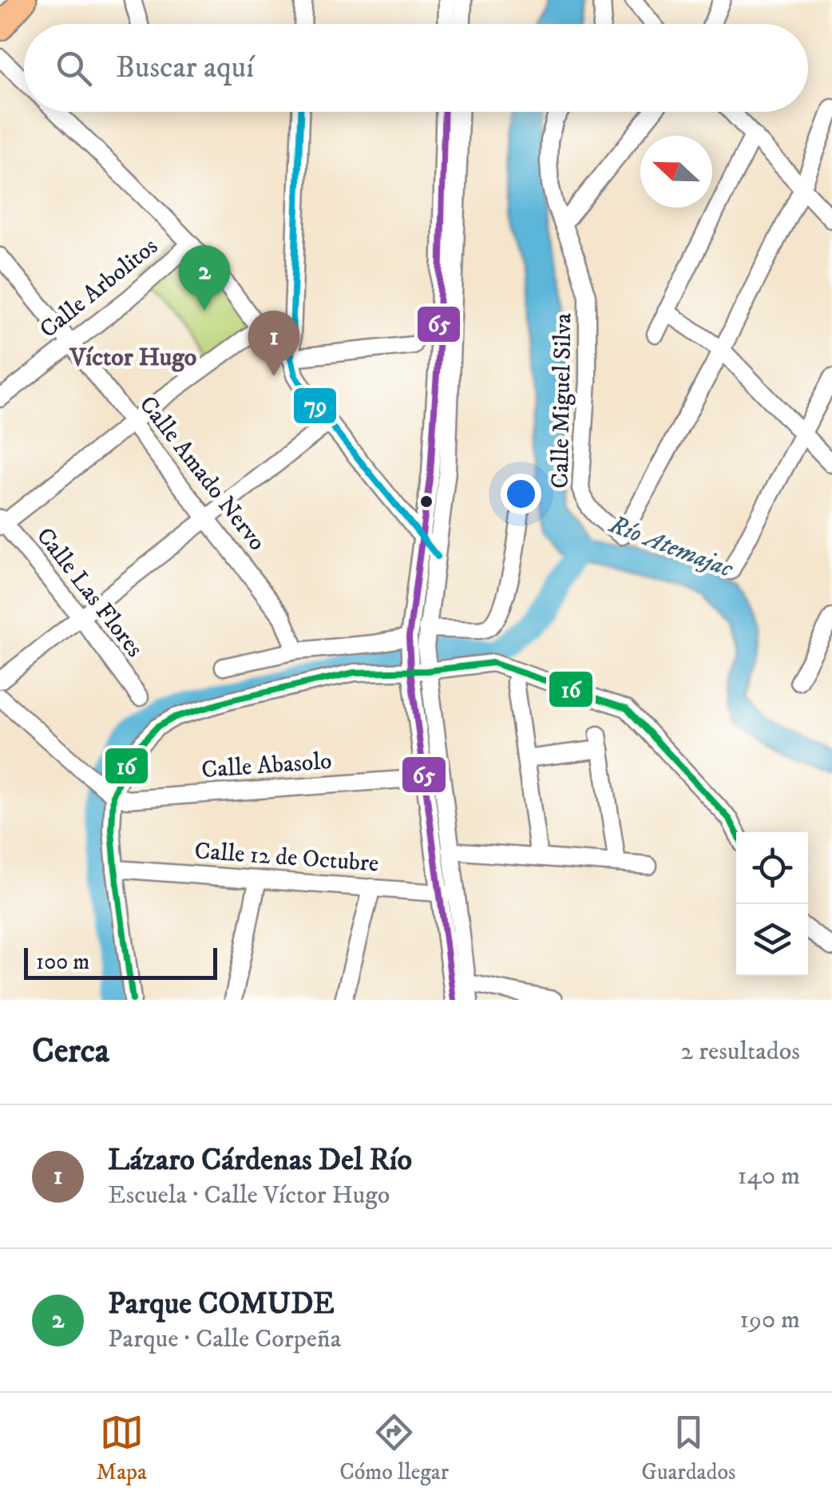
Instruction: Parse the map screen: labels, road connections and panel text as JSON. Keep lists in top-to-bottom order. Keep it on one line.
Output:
{"streets":{"street":["Calle Arbolitos","Calle Miguel Silva","Calle Amado Nervo","Calle Las Flores","Calle Abasolo","Calle 12 de Octubre"]},"crossings":[["Calle Arbolitos","Calle Amado Nervo"]],"districts":["Víctor Hugo"],"water":["Río Atemajac"],"lines":["transit line 65","transit line 79","transit line 16"],"scale_bar":"100 m","north":"left","page":{"search":"Buscar aquí","pins":["2","1"],"scale":"100 m","heading":["Cerca","2 resultados"],"list":[{"mark":"1","name":"Lázaro Cárdenas Del Río","note":"Escuela · Calle Víctor Hugo","value":"140 m"},{"mark":"2","name":"Parque COMUDE","note":"Parque · Calle Corpeña","value":"190 m"}],"nav":["Mapa","Cómo llegar","Guardados"]}}
